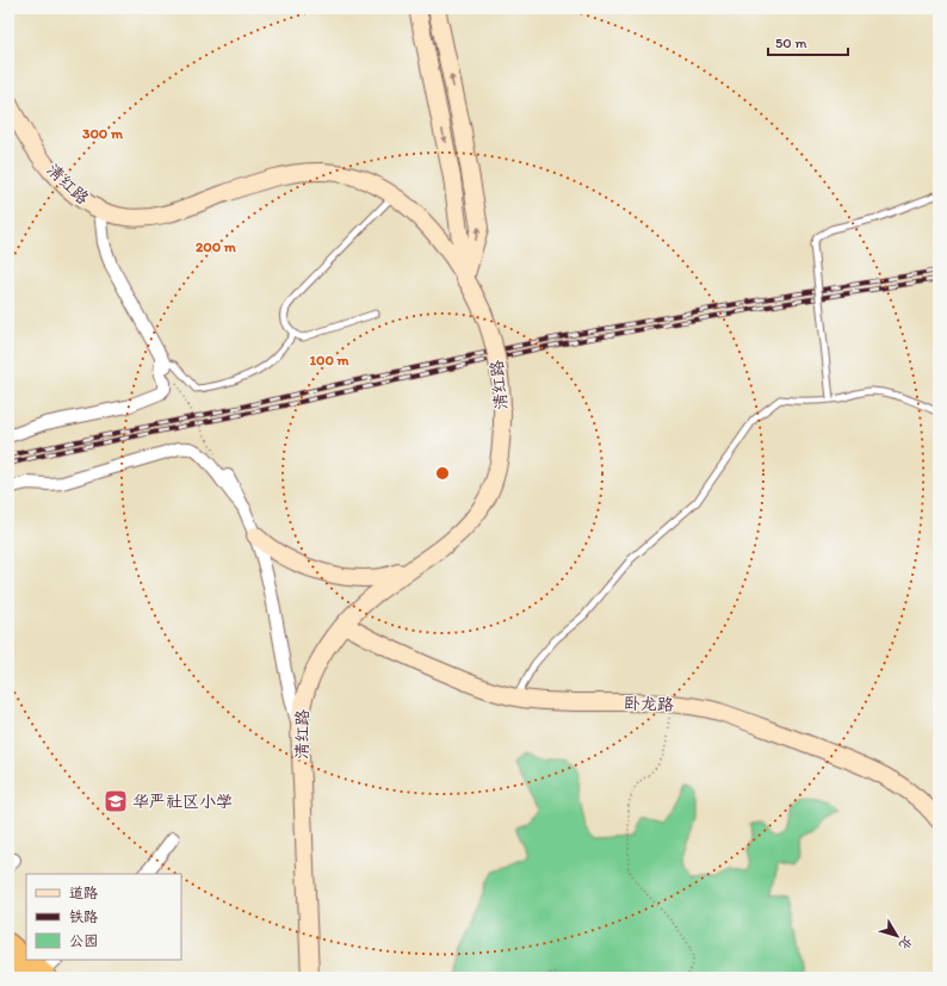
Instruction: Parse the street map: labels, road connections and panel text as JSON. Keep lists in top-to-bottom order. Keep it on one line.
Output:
{"streets":{"main road":["清红路","卧龙路"]},"crossings":[["清红路","卧龙路"]],"places":{"school or university":["华严社区小学"]},"legend":["道路","铁路","公园"],"scale_bar":"50 m","north":"bottom right","rings":["300 m","200 m","100 m"]}
